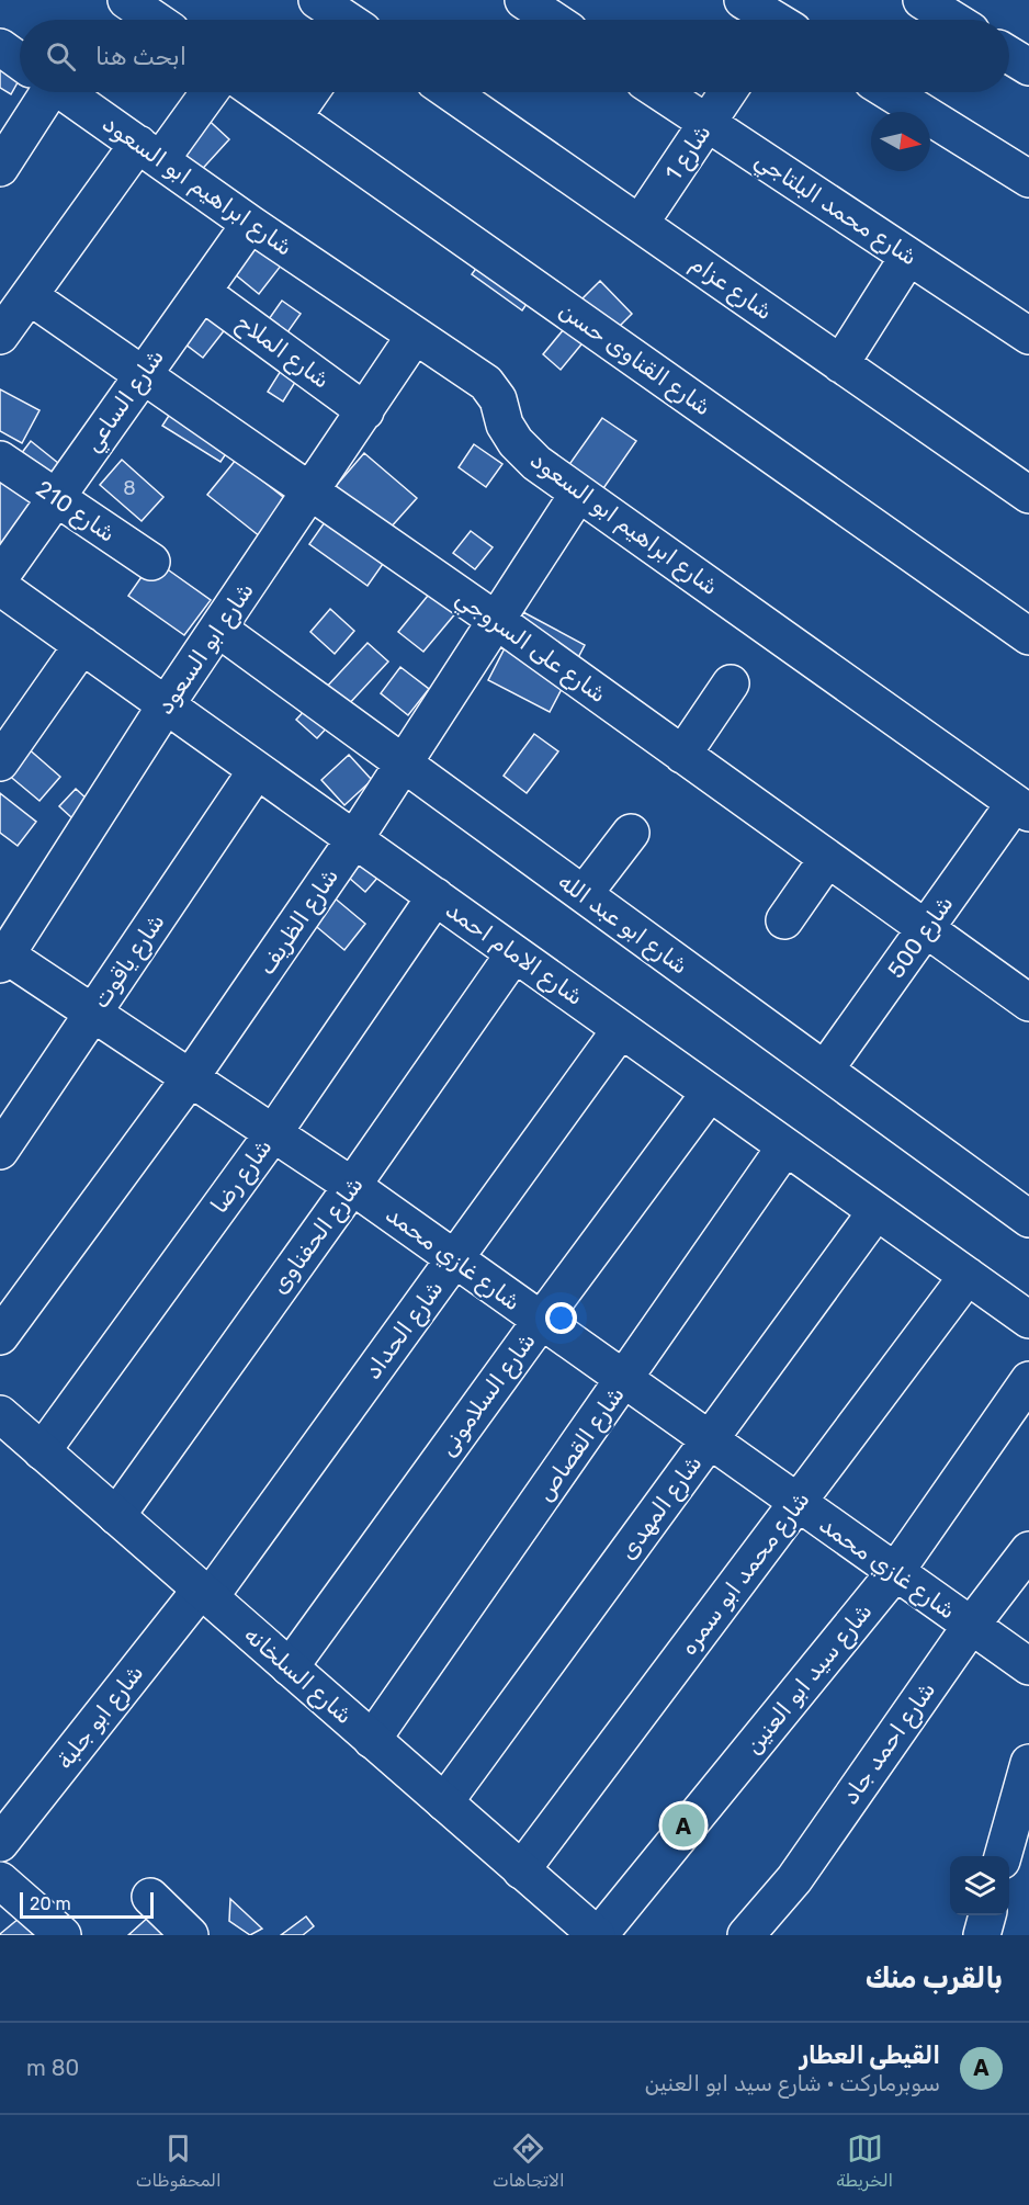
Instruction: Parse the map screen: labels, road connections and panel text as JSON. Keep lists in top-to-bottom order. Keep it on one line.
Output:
{"streets":{"street":["شارع 1","شارع ابراهيم ابو السعود","شارع محمد البلتاجي","شارع عزام","شارع الملاح","شارع القناوى حسن","شارع الساعي","شارع 210","شارع على السروجي","شارع ابو السعود","شارع الظريف","شارع ابو عبد الله","شارع 500","شارع الامام احمد","شارع ياقوت","شارع رضا","شارع الحفناوى","شارع غازي محمد","شارع الحداد","شارع السلامونى","شارع القصاص","شارع المهدى","شارع محمد ابو سمره","شارع السلخانه","شارع سيد ابو العنين","شارع ابو جلبة","شارع احمد جاد"]},"crossings":[["شارع 1","شارع محمد البلتاجي"],["شارع 1","شارع عزام"],["شارع ابراهيم ابو السعود","شارع الساعي"],["شارع ابراهيم ابو السعود","شارع ابو السعود"],["شارع ابراهيم ابو السعود","شارع الظريف"],["شارع ابراهيم ابو السعود","شارع 500"],["شارع الملاح","شارع الساعي"],["شارع الملاح","شارع ابو السعود"],["شارع الساعي","شارع 210"],["شارع الساعي","شارع على السروجي"],["شارع على السروجي","شارع ابو السعود"],["شارع على السروجي","شارع الظريف"],["شارع على السروجي","شارع 500"],["شارع ابو السعود","شارع ابو عبد الله"],["شارع ابو السعود","شارع الامام احمد"],["شارع ابو السعود","شارع غازي محمد"],["شارع الظريف","شارع ابو عبد الله"],["شارع الظريف","شارع الامام احمد"],["شارع الظريف","شارع غازي محمد"],["شارع ابو عبد الله","شارع 500"],["شارع الامام احمد","شارع ياقوت"],["شارع الامام احمد","شارع رضا"],["شارع الامام احمد","شارع الحفناوى"],["شارع الامام احمد","شارع الحداد"],["شارع الامام احمد","شارع السلامونى"],["شارع الامام احمد","شارع القصاص"],["شارع الامام احمد","شارع المهدى"],["شارع الامام احمد","شارع محمد ابو سمره"],["شارع ياقوت","شارع غازي محمد"],["شارع رضا","شارع غازي محمد"],["شارع رضا","شارع السلخانه"],["شارع الحفناوى","شارع غازي محمد"],["شارع الحفناوى","شارع السلخانه"],["شارع غازي محمد","شارع الحداد"],["شارع غازي محمد","شارع السلامونى"],["شارع غازي محمد","شارع القصاص"],["شارع غازي محمد","شارع المهدى"],["شارع غازي محمد","شارع محمد ابو سمره"],["شارع غازي محمد","شارع سيد ابو العنين"],["شارع غازي محمد","شارع احمد جاد"],["شارع الحداد","شارع السلخانه"],["شارع الحداد","شارع ابو جلبة"],["شارع السلامونى","شارع السلخانه"],["شارع القصاص","شارع السلخانه"],["شارع المهدى","شارع السلخانه"],["شارع محمد ابو سمره","شارع السلخانه"],["شارع السلخانه","شارع سيد ابو العنين"],["شارع السلخانه","شارع ابو جلبة"]],"house_numbers":["8"],"scale_bar":"20 m","north":"right","page":{"search":"ابحث هنا","pins":"A","scale":"20 m","heading":"بالقرب منك","list":[{"mark":"A","name":"القيطى العطار","note":"سوبرماركت · شارع سيد ابو العنين","value":"80 m"}],"nav":["الخريطة","الاتجاهات","المحفوظات"]}}
